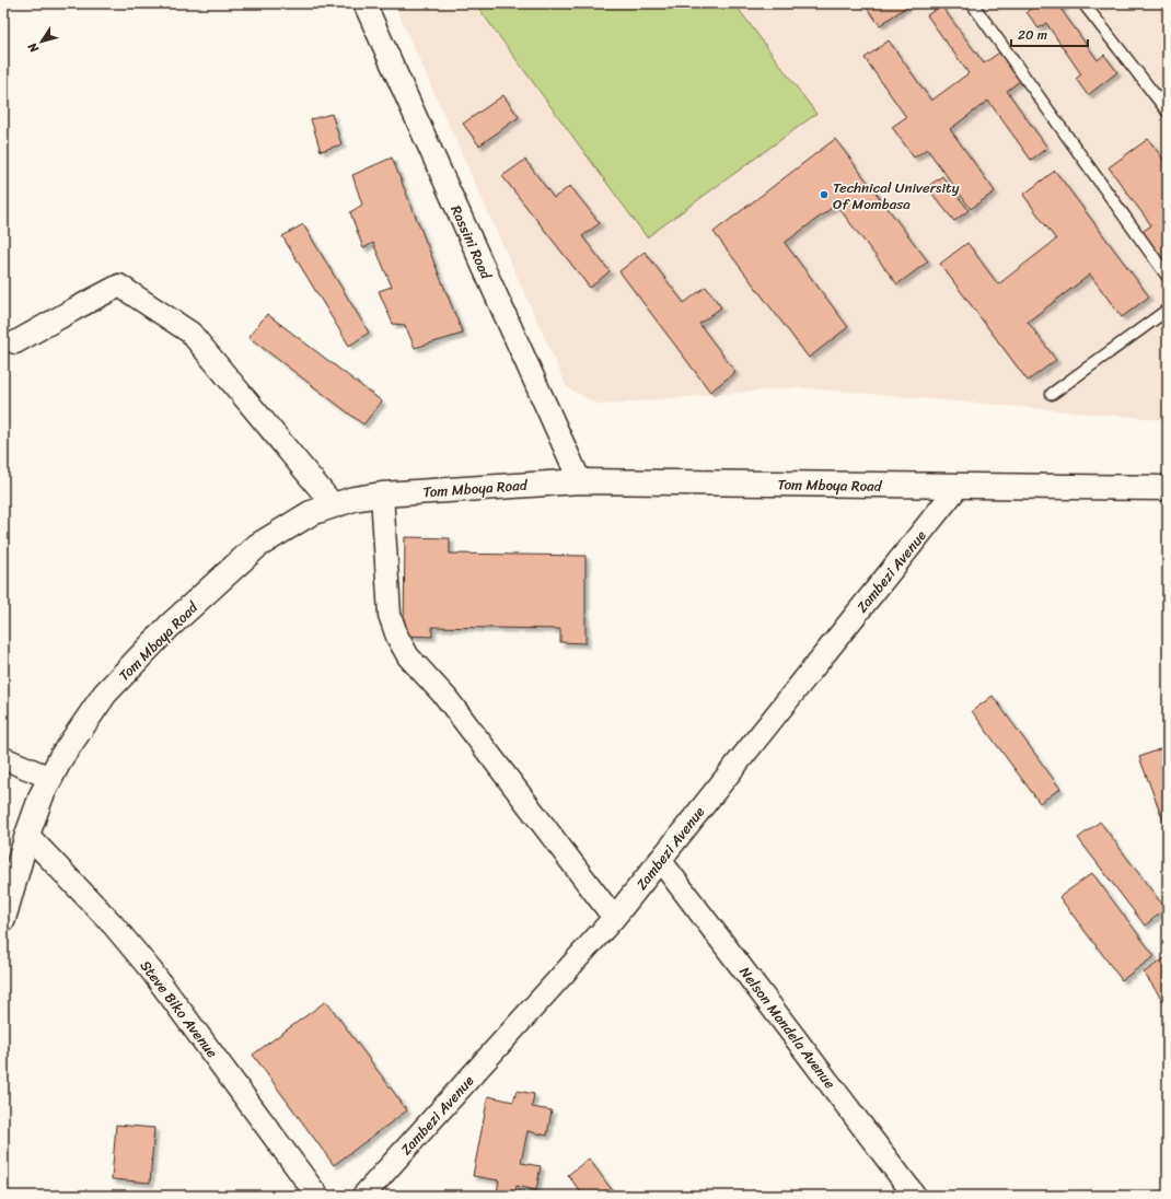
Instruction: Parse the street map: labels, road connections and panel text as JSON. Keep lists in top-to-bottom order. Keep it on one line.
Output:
{"streets":{"main road":["Tom Mboya Road"],"street":["Rassini Road","Zambezi Avenue","Steve Biko Avenue","Nelson Mandela Avenue"]},"crossings":[["Rassini Road","Tom Mboya Road"],["Tom Mboya Road","Zambezi Avenue"],["Tom Mboya Road","Steve Biko Avenue"],["Zambezi Avenue","Nelson Mandela Avenue"]],"places":["Technical University Of Mombasa"],"scale_bar":"20 m","north":"bottom left"}
